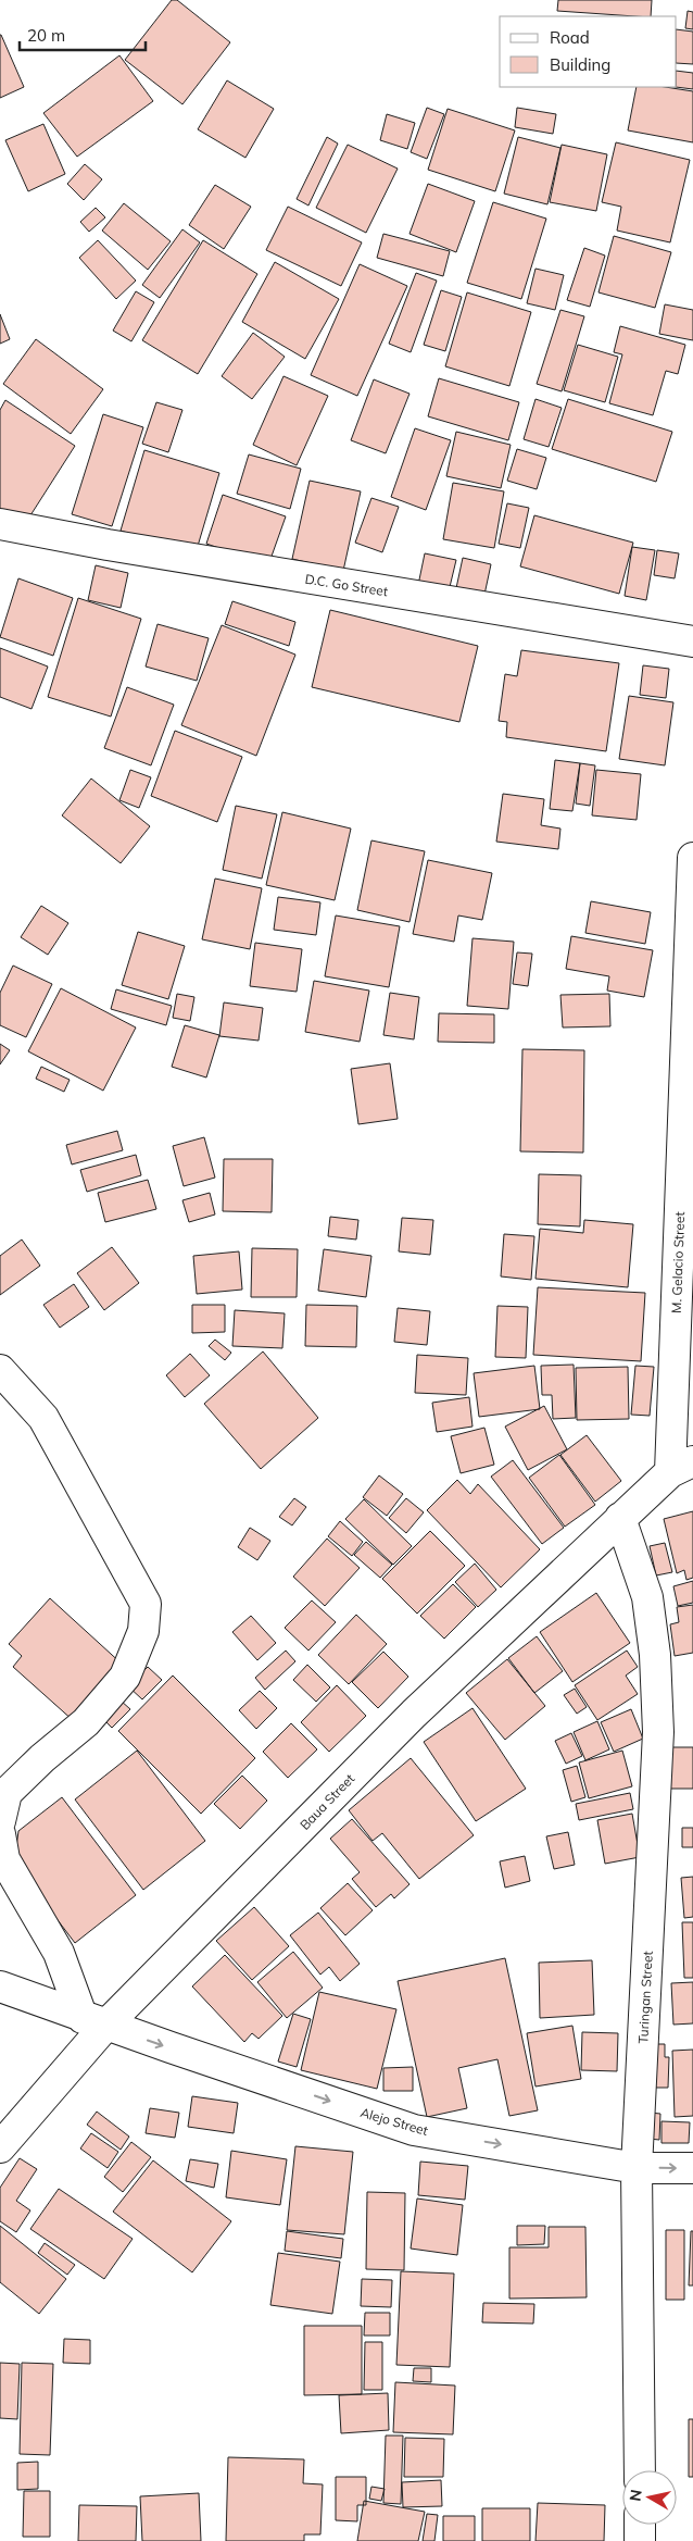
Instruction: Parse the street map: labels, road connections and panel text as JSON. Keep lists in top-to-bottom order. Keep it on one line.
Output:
{"streets":{"street":["D.C. Go Street","M. Gelacio Street","Baua Street","Turingan Street","Alejo Street"]},"crossings":[["M. Gelacio Street","Baua Street"],["Baua Street","Turingan Street"],["Baua Street","Alejo Street"],["Turingan Street","Alejo Street"]],"one_way":["Alejo Street"],"legend":["Road","Building"],"scale_bar":"20 m","north":"left"}
